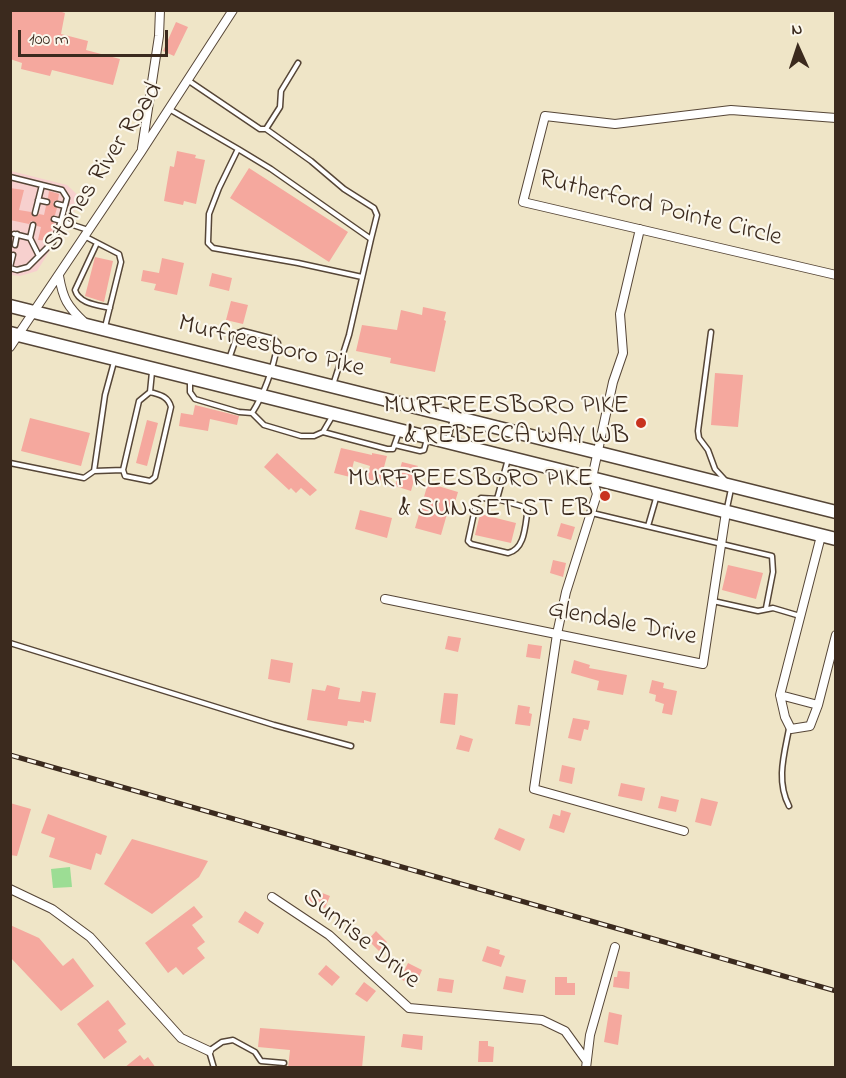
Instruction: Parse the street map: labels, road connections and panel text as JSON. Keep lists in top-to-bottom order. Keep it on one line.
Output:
{"streets":{"main road":["Murfreesboro Pike"],"street":["Stones River Road","Rutherford Pointe Circle","Glendale Drive","Sunrise Drive"]},"crossings":[["Stones River Road","Murfreesboro Pike"]],"places":["MURFREESBORO PIKE & REBECCA WAY WB","MURFREESBORO PIKE & SUNSET ST EB"],"scale_bar":"100 m","north":"top"}
